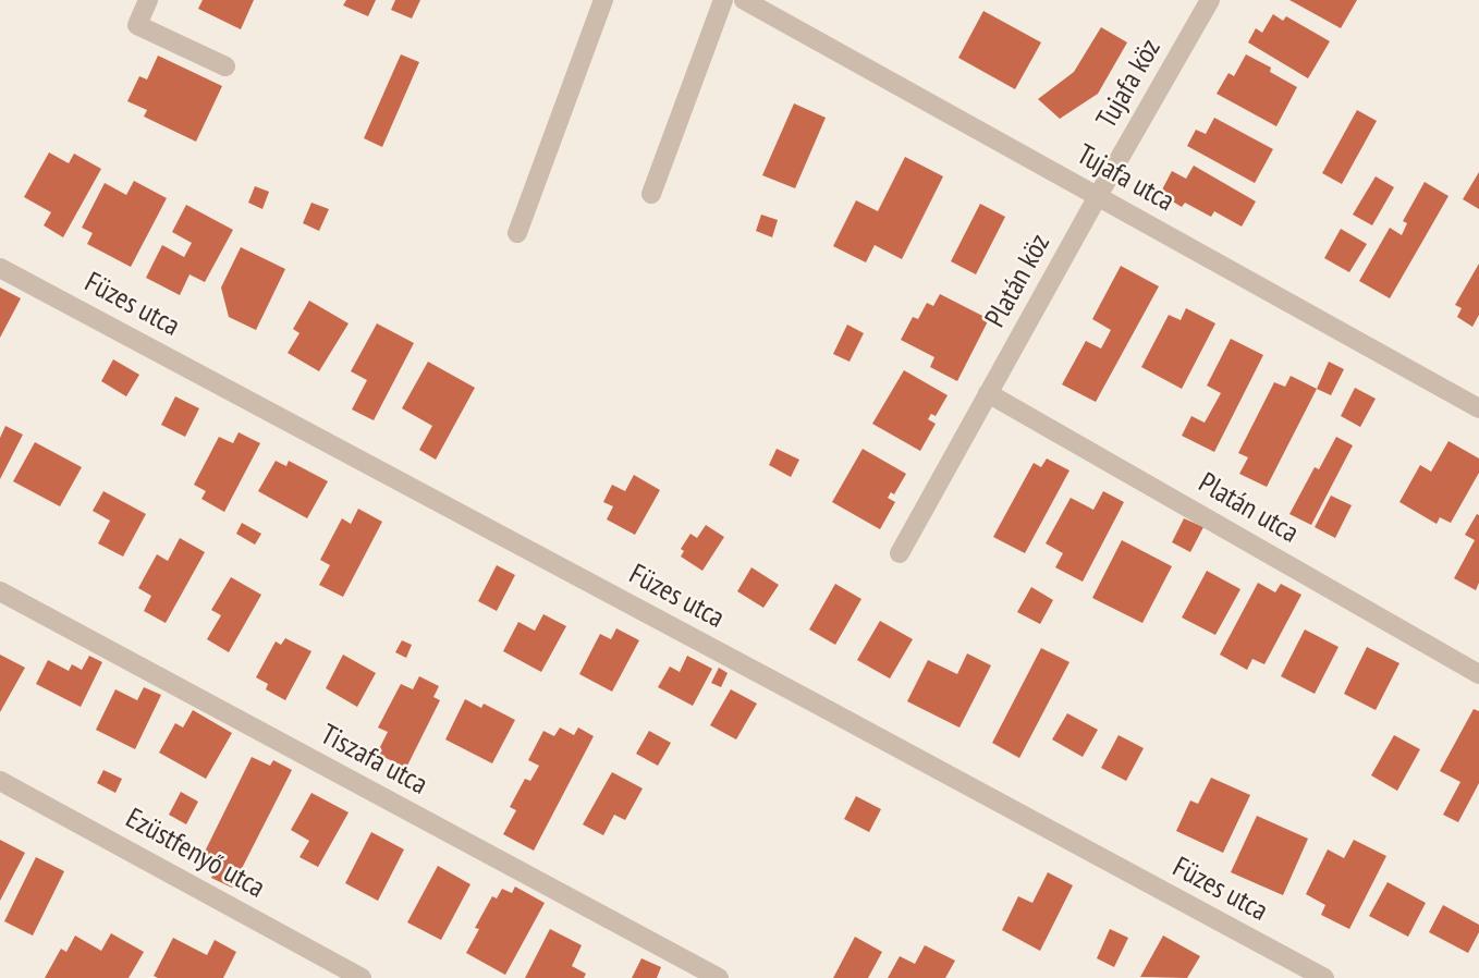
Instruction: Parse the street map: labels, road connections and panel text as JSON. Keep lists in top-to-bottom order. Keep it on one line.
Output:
{"streets":{"street":["Tujafa köz","Tujafa utca","Platán köz","Füzes utca","Platán utca","Tiszafa utca","Ezüstfenyő utca"]},"crossings":[["Tujafa köz","Tujafa utca"],["Tujafa köz","Platán köz"],["Tujafa utca","Platán köz"],["Platán köz","Platán utca"]]}
